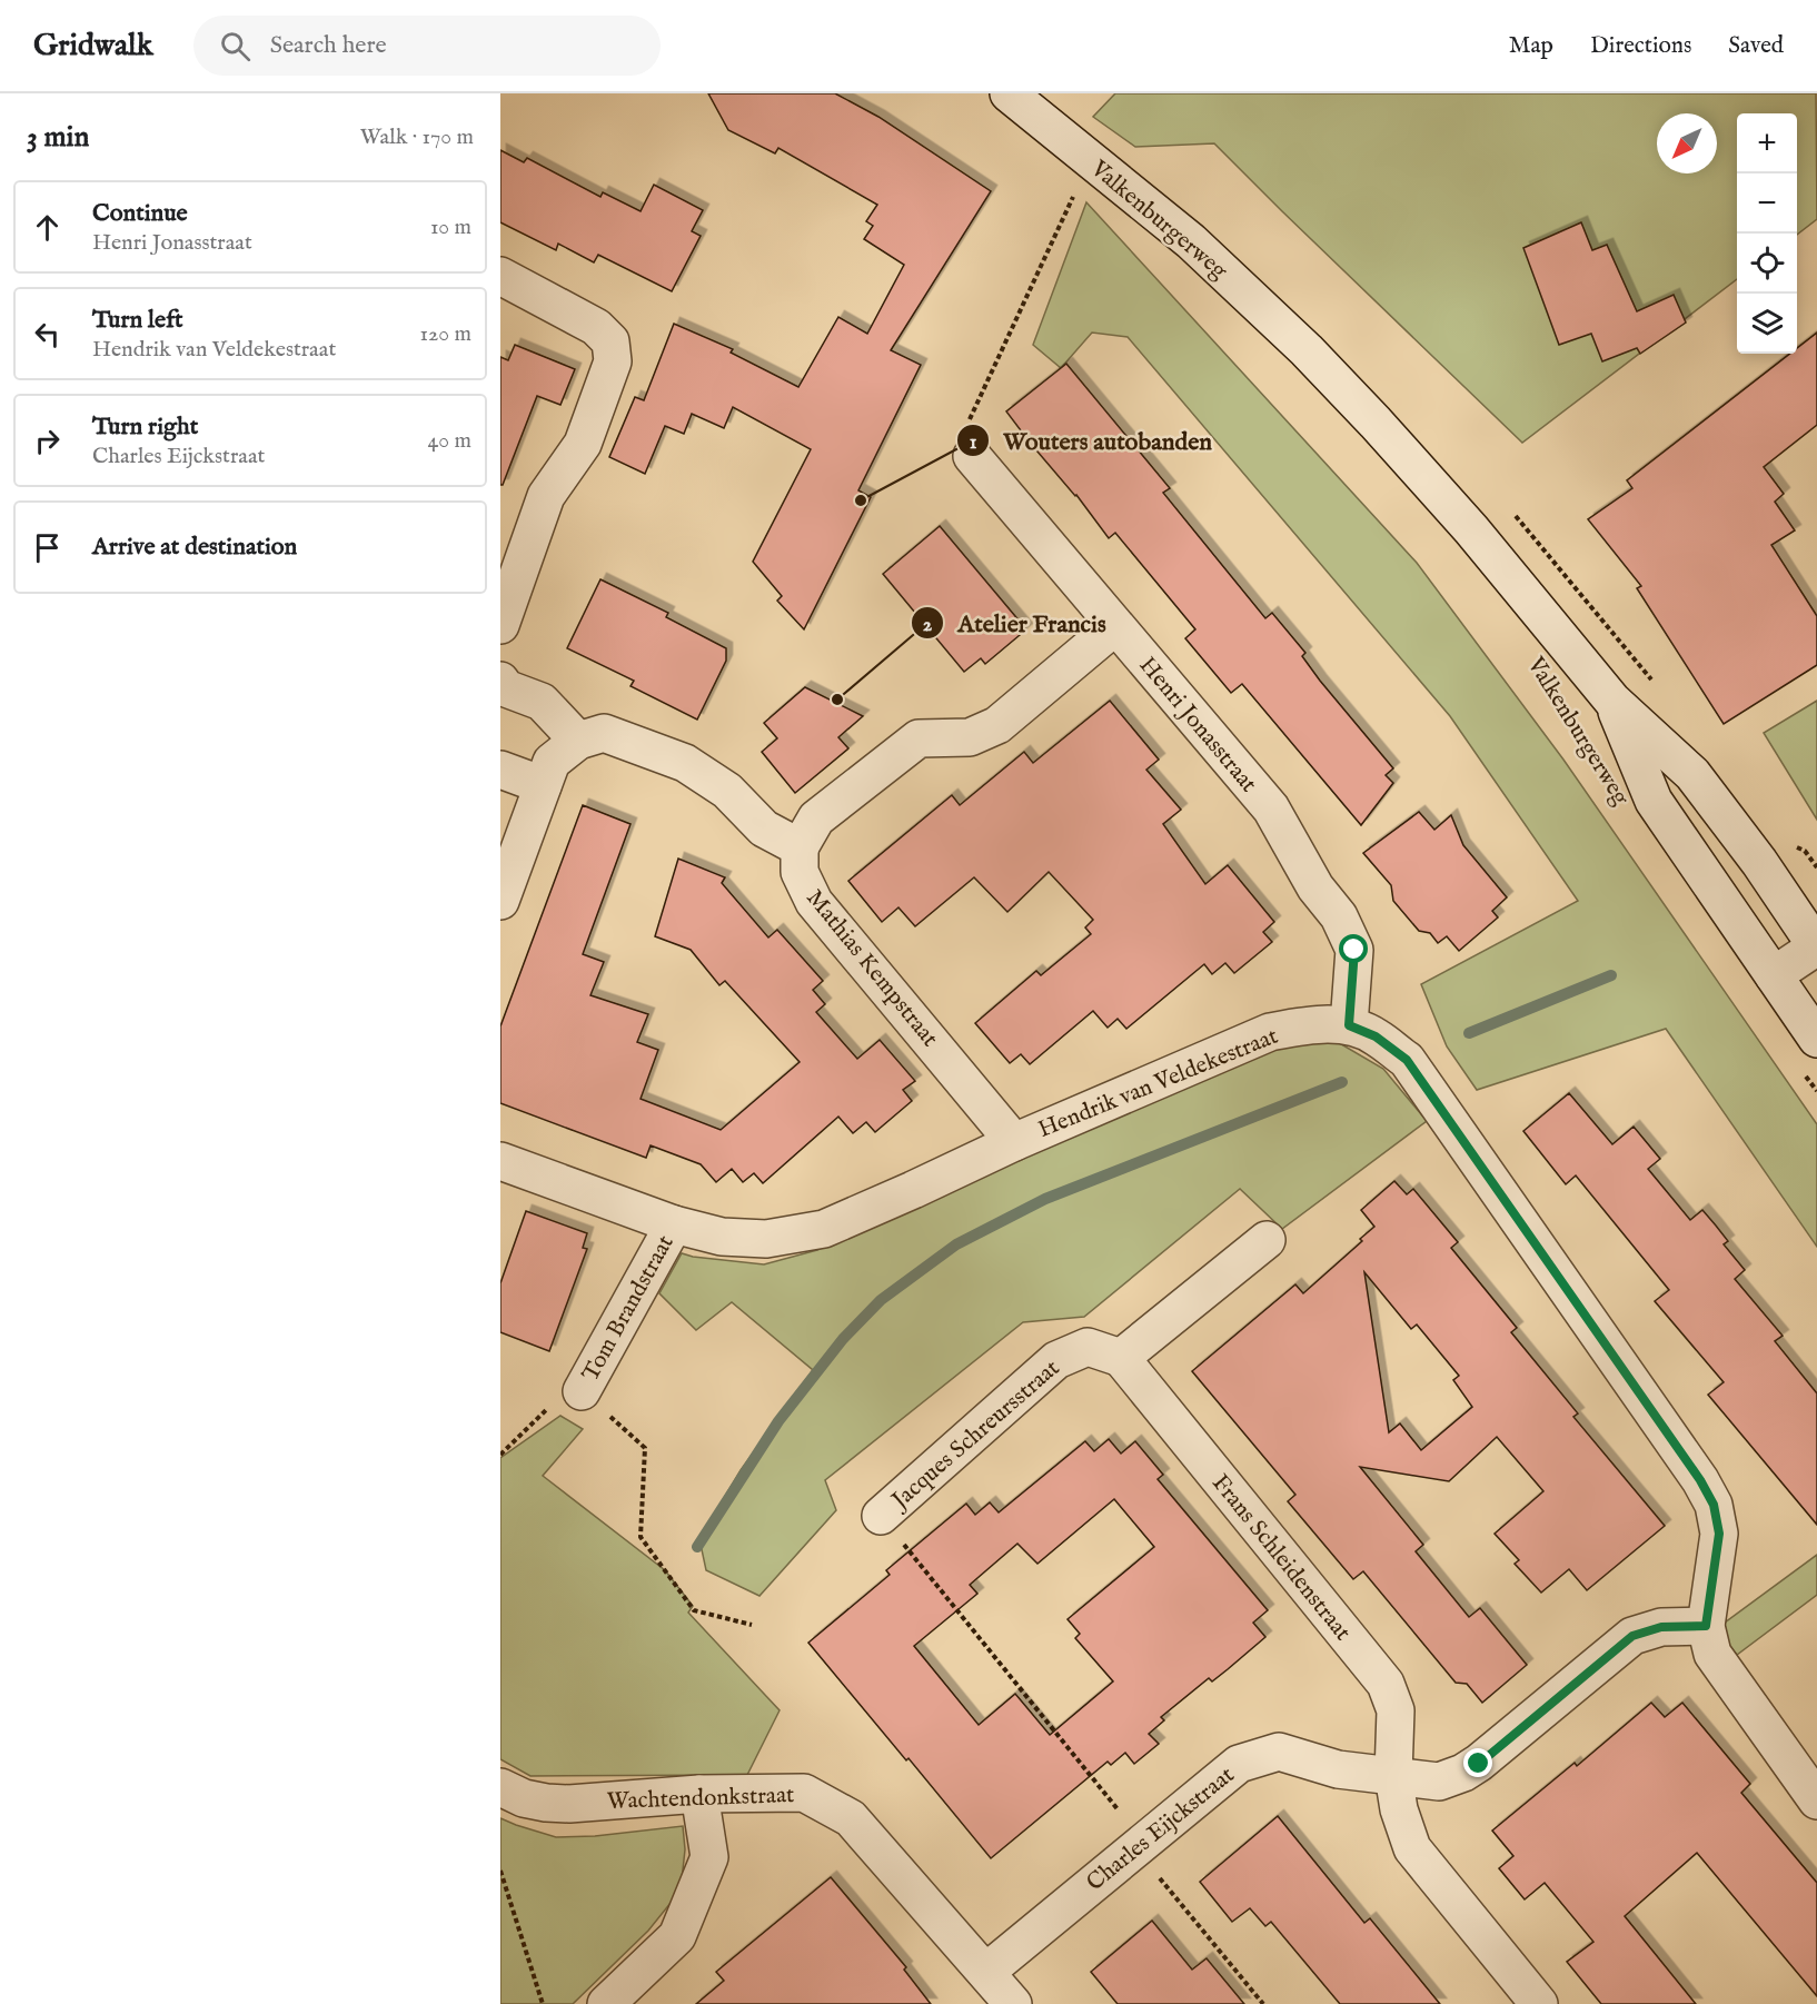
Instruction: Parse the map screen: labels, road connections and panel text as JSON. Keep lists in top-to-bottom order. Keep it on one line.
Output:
{"streets":{"street":["Valkenburgerweg","Henri Jonasstraat","Mathias Kempstraat","Hendrik van Veldekestraat","Tom Brandstraat","Jacques Schreursstraat","Frans Schleidenstraat","Wachtendonkstraat","Charles Eijckstraat"]},"crossings":[["Henri Jonasstraat","Hendrik van Veldekestraat"],["Mathias Kempstraat","Hendrik van Veldekestraat"],["Hendrik van Veldekestraat","Tom Brandstraat"],["Hendrik van Veldekestraat","Charles Eijckstraat"],["Jacques Schreursstraat","Frans Schleidenstraat"],["Frans Schleidenstraat","Charles Eijckstraat"],["Wachtendonkstraat","Charles Eijckstraat"]],"places":["Wouters autobanden","Atelier Francis"],"north":"bottom left","page":{"header":"Gridwalk","search":"Search here","nav":["Map","Directions","Saved"],"heading":["3 min","Walk · 170 m"],"map_buttons":["+","−"],"list":[["Continue","Henri Jonasstraat","10 m"],["Turn left","Hendrik van Veldekestraat","120 m"],["Turn right","Charles Eijckstraat","40 m"],"Arrive at destination"]}}
